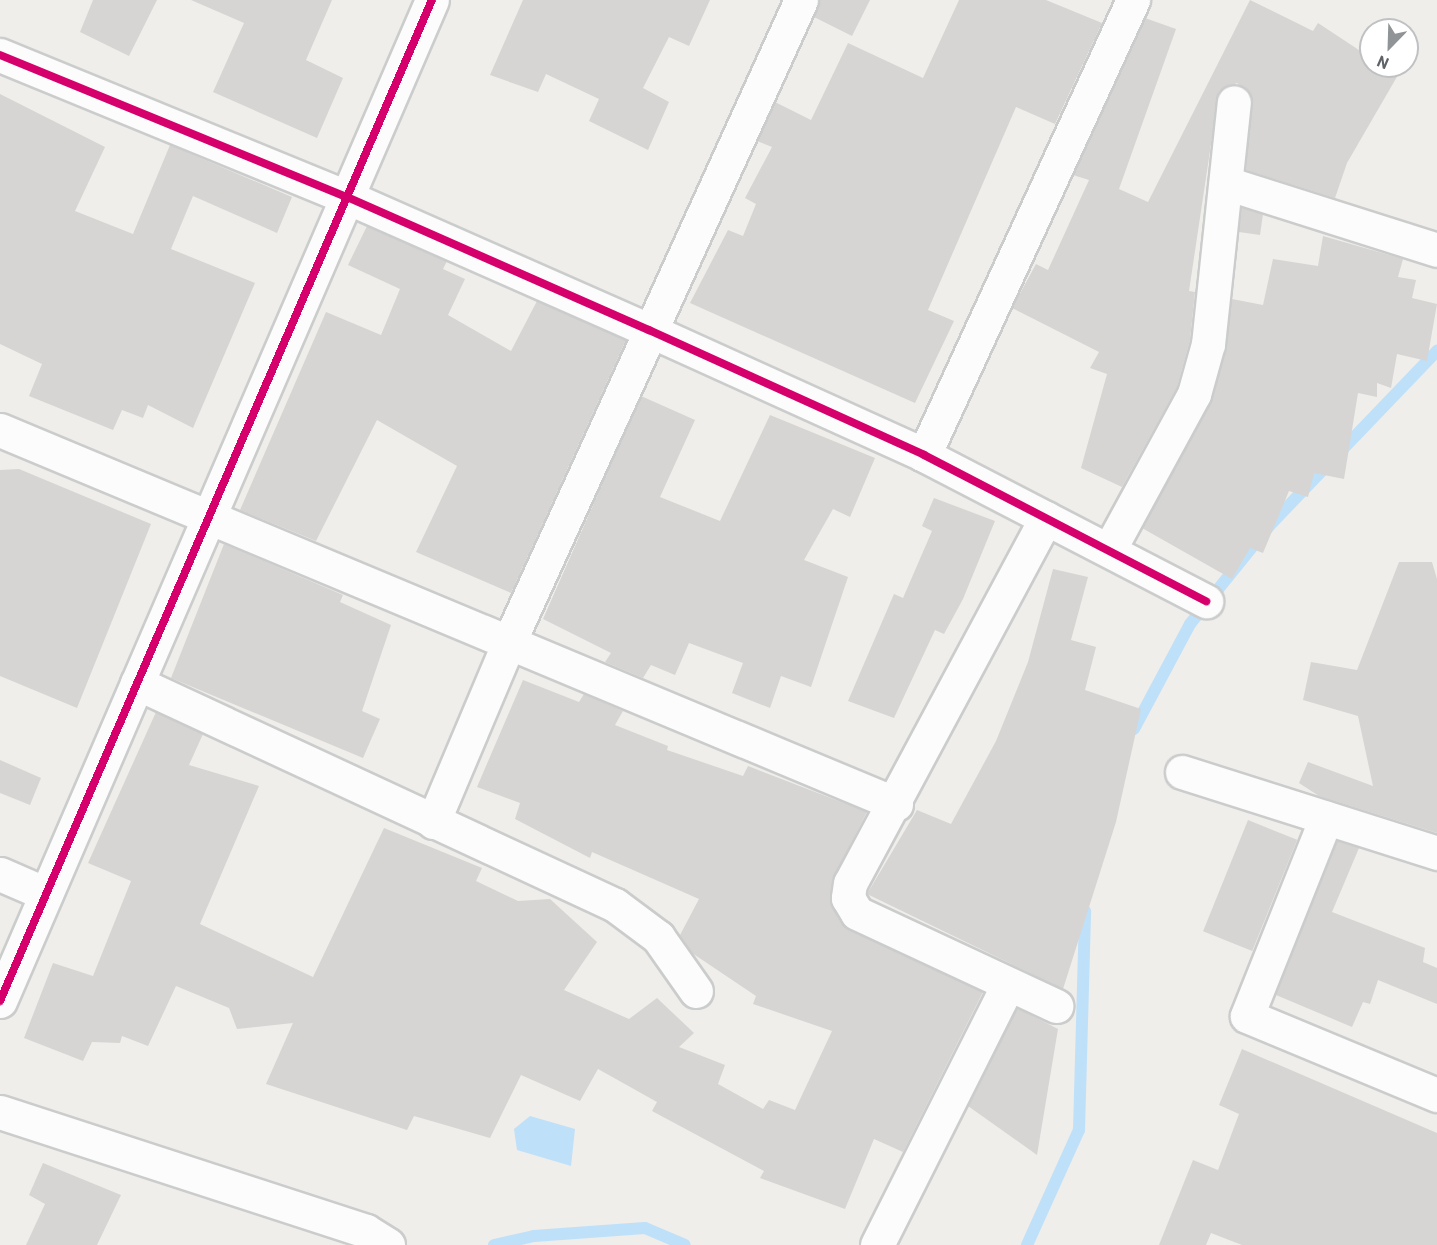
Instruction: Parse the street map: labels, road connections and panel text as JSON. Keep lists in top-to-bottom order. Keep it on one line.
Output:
{"north":"bottom left"}
